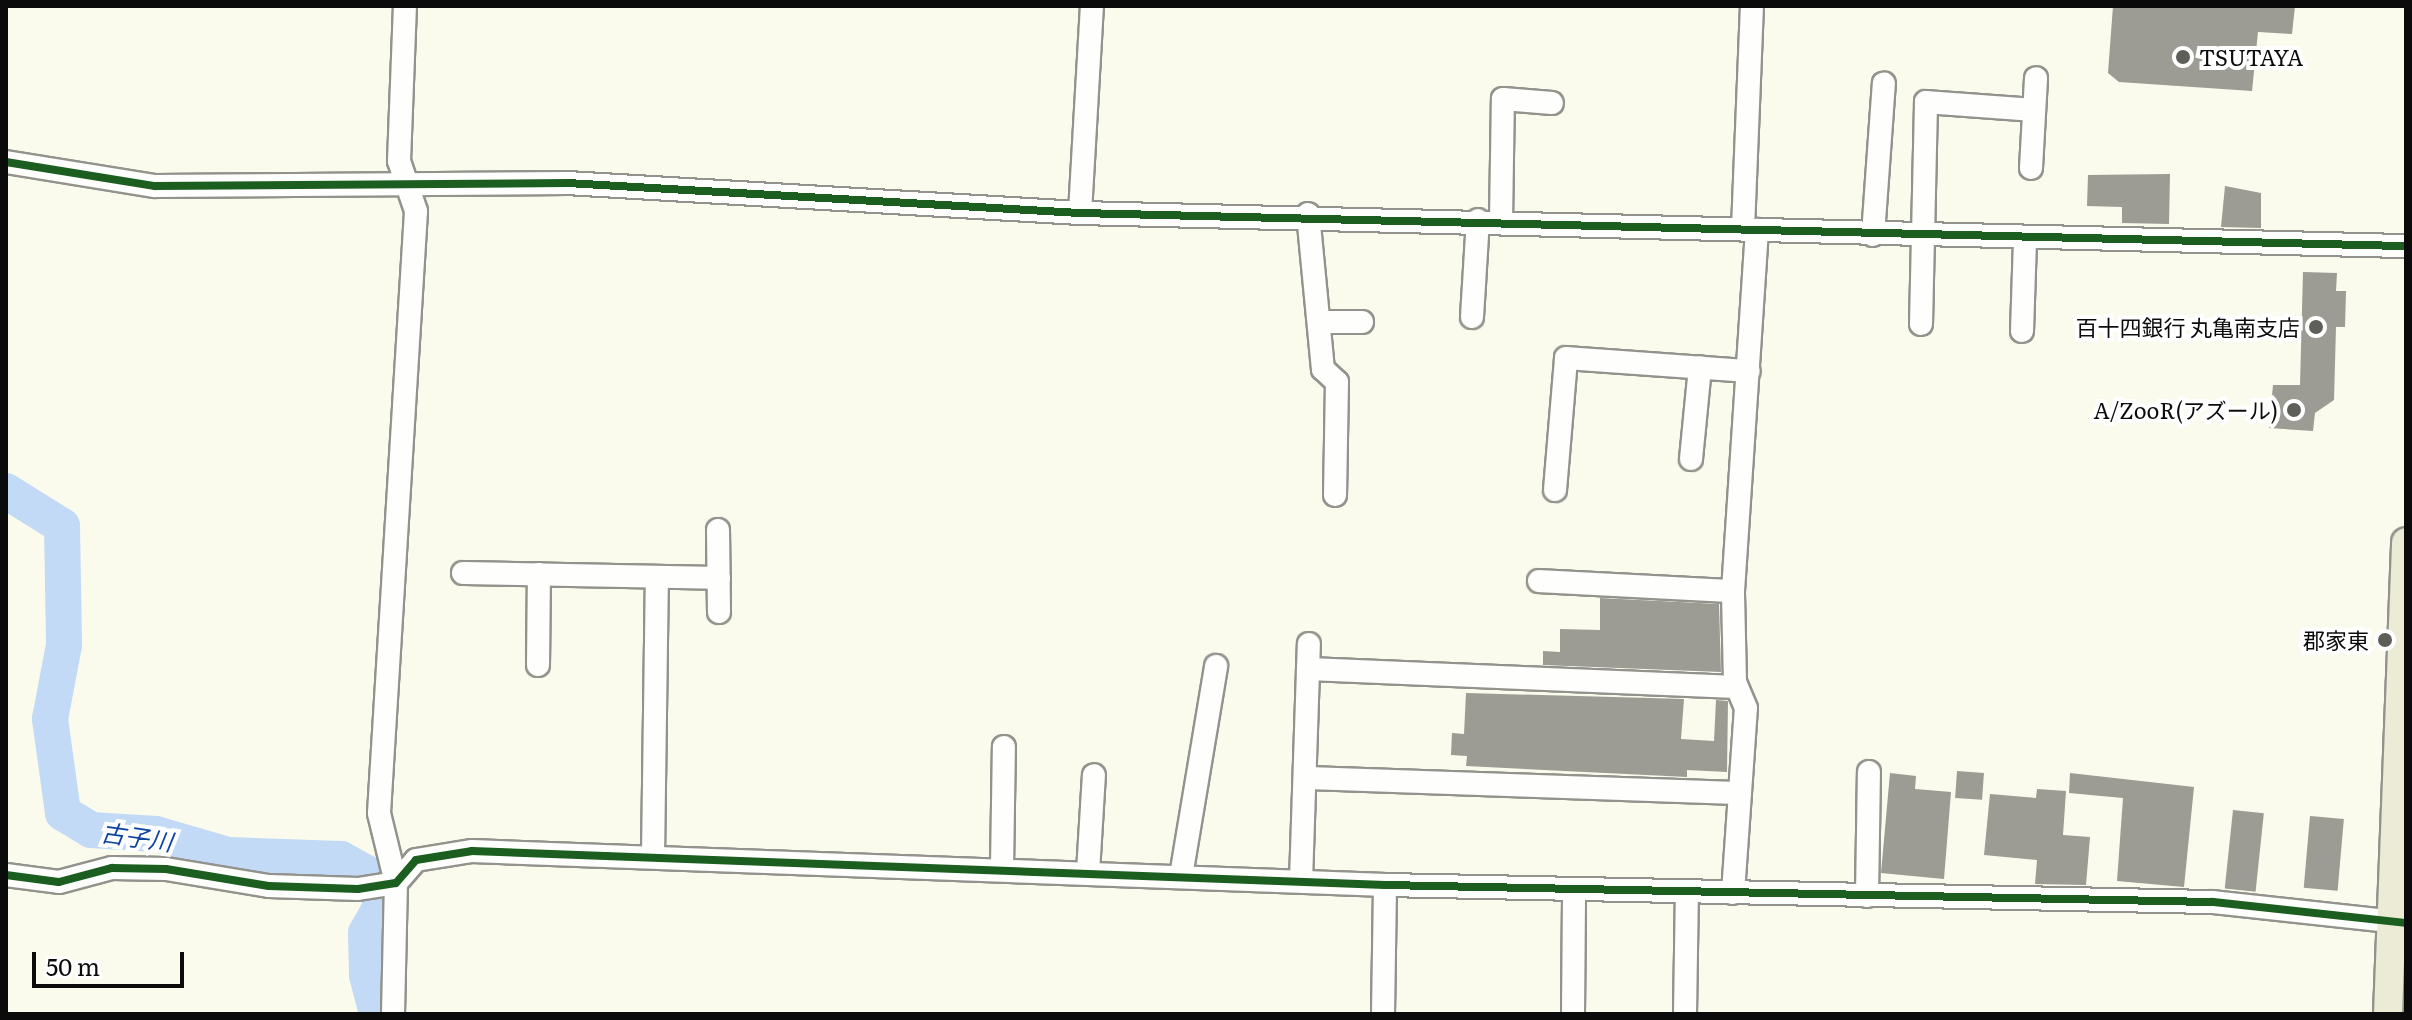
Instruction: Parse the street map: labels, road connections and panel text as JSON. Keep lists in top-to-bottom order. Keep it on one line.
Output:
{"water":["古子川"],"places":["TSUTAYA","百十四銀行 丸亀南支店","A/ZooR(アズール)","郡家東"],"scale_bar":"50 m"}
